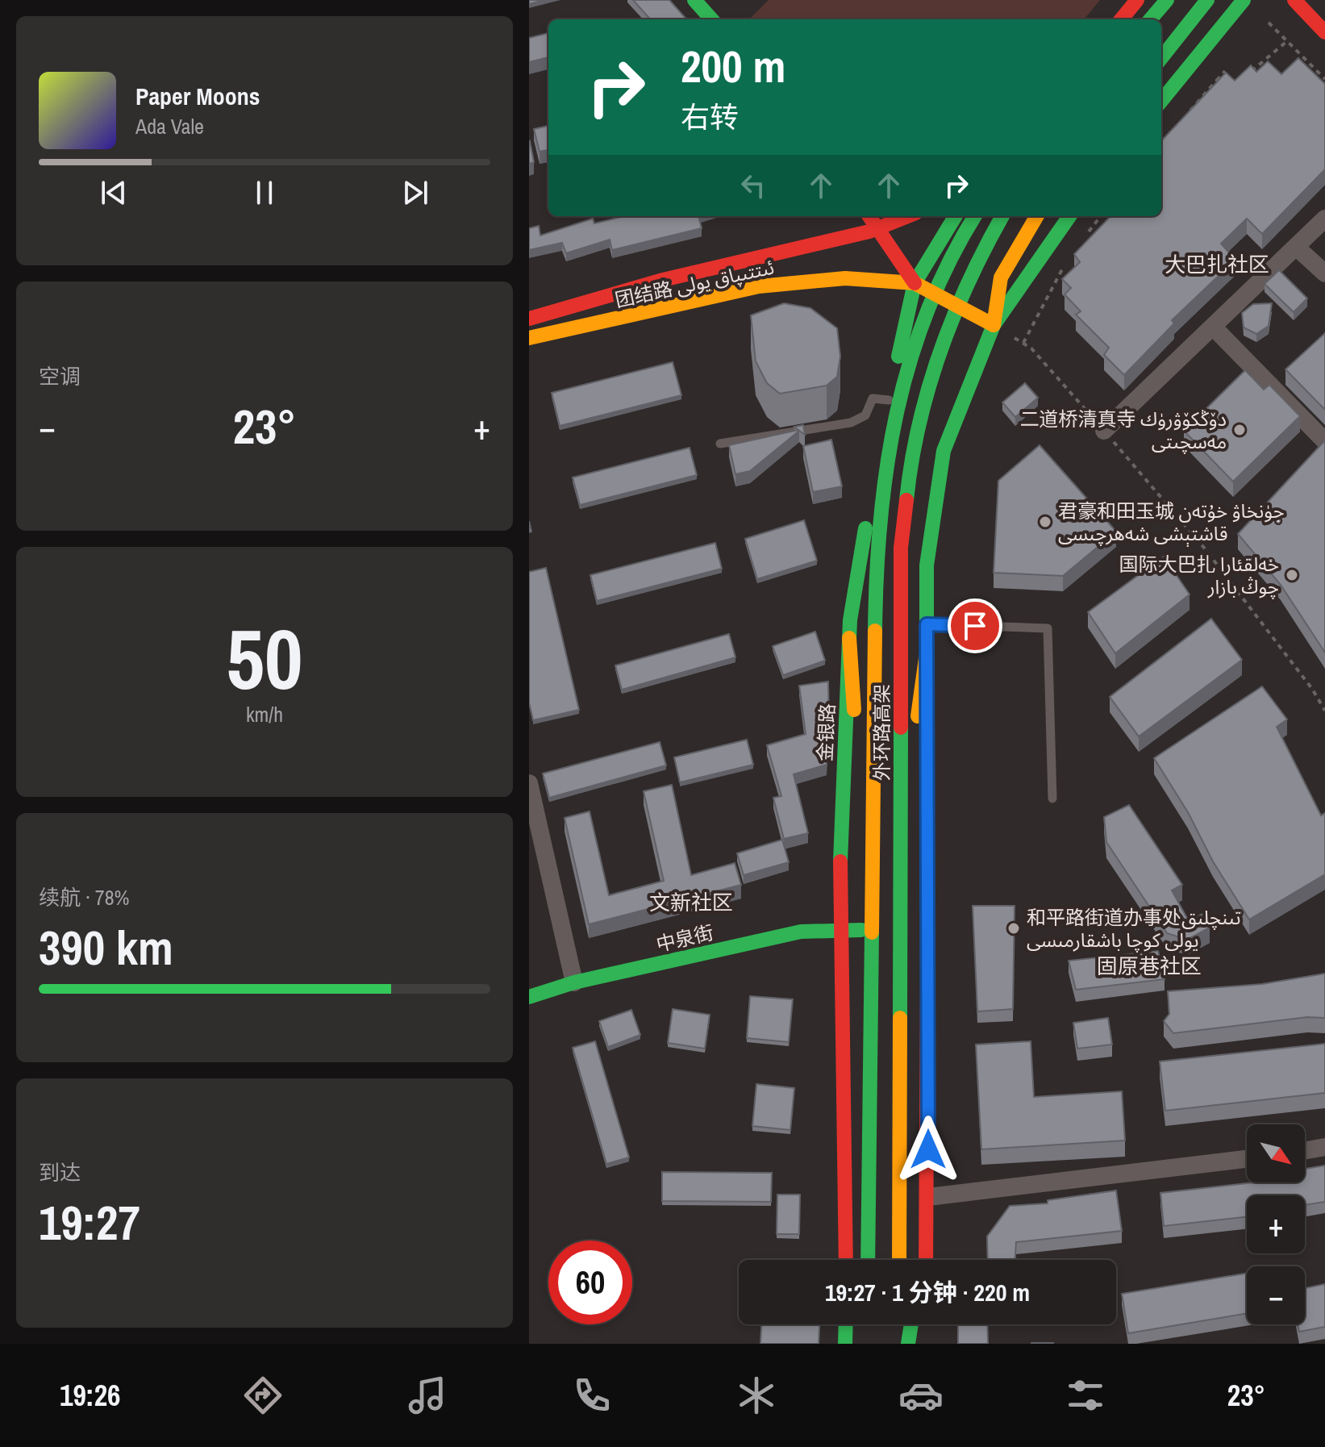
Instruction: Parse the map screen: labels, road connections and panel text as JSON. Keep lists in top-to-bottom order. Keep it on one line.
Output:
{"streets":{"main road":["团结路 ئىتتىپاق يولى","金银路","外环路高架","中泉街"]},"crossings":[["团结路 ئىتتىپاق يولى","金银路"],["金银路","中泉街"]],"districts":["大巴扎社区","文新社区","固原巷社区"],"places":["二道桥清真寺 دۆڭكۆۋرۈك مەسچىتى","君豪和田玉城 جۈنخاۋ خۇتەن قاشتېشى شەھرچىسى","国际大巴扎 خەلقئارا چوڭ بازار","和平路街道办事处تىنچلىق يولى كوچا باشقارمىسى"],"north":"bottom right","page":{"turn":["200 m","右转"],"song":["Paper Moons","Ada Vale"],"tile":["空调",["50","km/h"],["续航 · 78%","390 km"],["到达","19:27"]],"heat":["−","23°","+"],"map_buttons":["+","−"],"limit":"60","trip":"19:27 · 1 分钟 · 220 m","tabs":["19:26","23°"]}}
